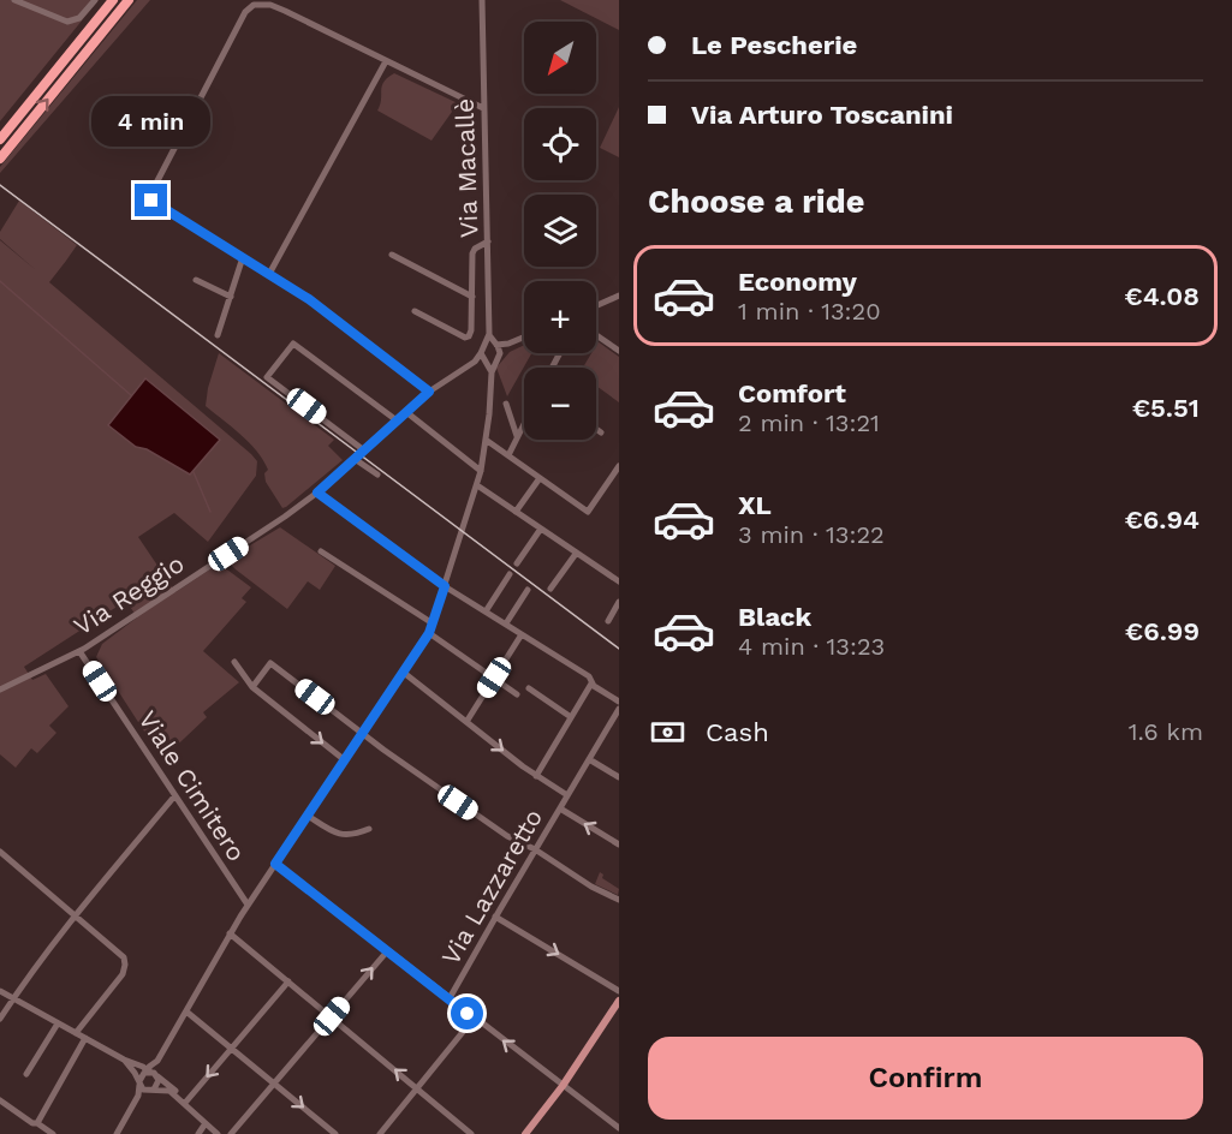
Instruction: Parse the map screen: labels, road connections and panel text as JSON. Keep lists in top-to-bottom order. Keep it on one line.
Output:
{"streets":{"street":["Via Macallè","Via Reggio","Viale Cimitero","Via Lazzaretto"]},"crossings":[["Via Macallè","Via Reggio"],["Via Reggio","Viale Cimitero"]],"north":"bottom left","page":{"banner":["Le Pescherie","Via Arturo Toscanini"],"map_buttons":["+","−"],"bubble":"4 min","heading":"Choose a ride","list":[{"name":"Economy","note":"1 min · 13:20","value":"€4.08"},{"name":"Comfort","note":"2 min · 13:21","value":"€5.51"},{"name":"XL","note":"3 min · 13:22","value":"€6.94"},{"name":"Black","note":"4 min · 13:23","value":"€6.99"}],"pay":["Cash","1.6 km"],"buttons":"Confirm"}}
